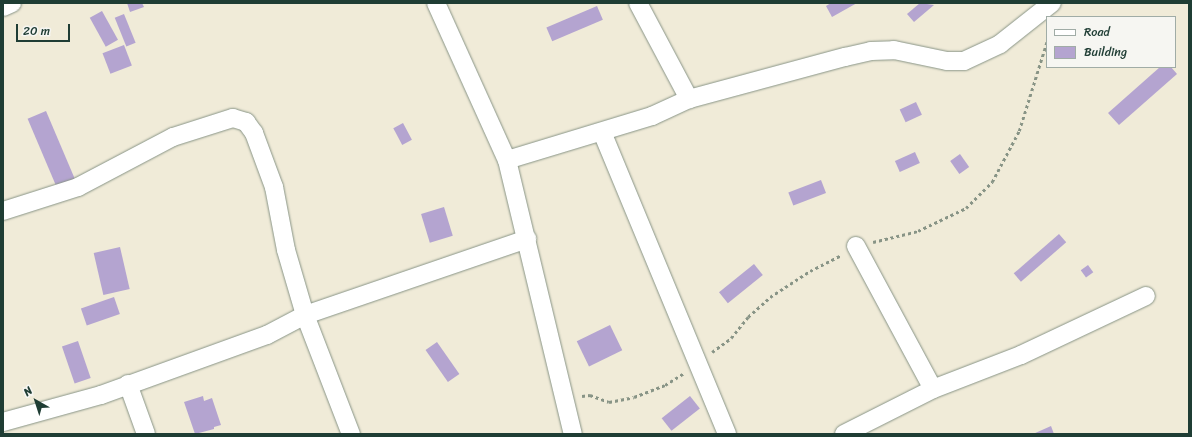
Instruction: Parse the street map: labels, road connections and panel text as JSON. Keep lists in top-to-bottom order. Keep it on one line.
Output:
{"legend":["Road","Building"],"scale_bar":"20 m","north":"top left"}
